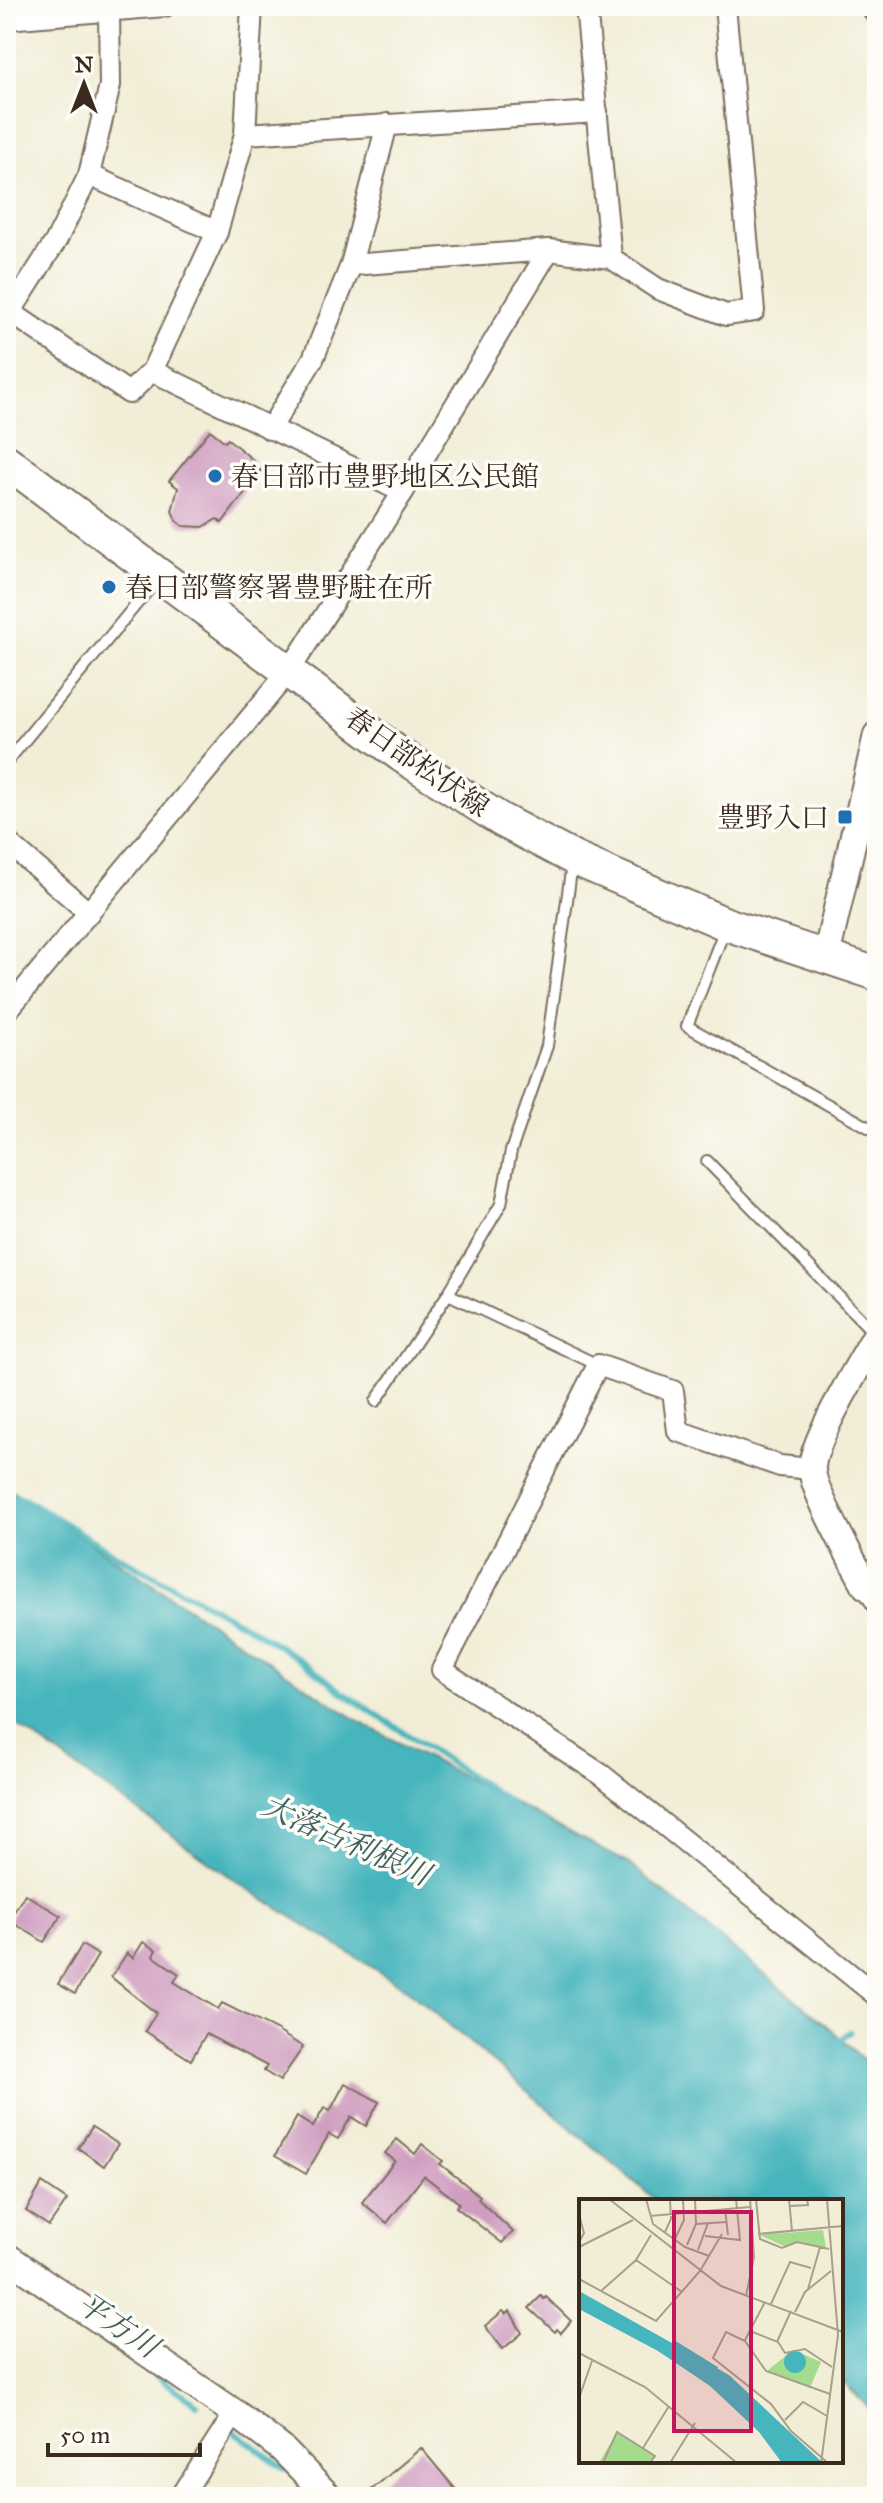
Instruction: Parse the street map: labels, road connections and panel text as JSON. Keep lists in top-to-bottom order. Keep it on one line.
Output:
{"streets":{"main road":["春日部松伏線"]},"water":["大落古利根川","平方川"],"places":{"other":["春日部市豊野地区公民館","春日部警察署豊野駐在所"],"transit":["豊野入口"]},"scale_bar":"50 m","north":"top"}
